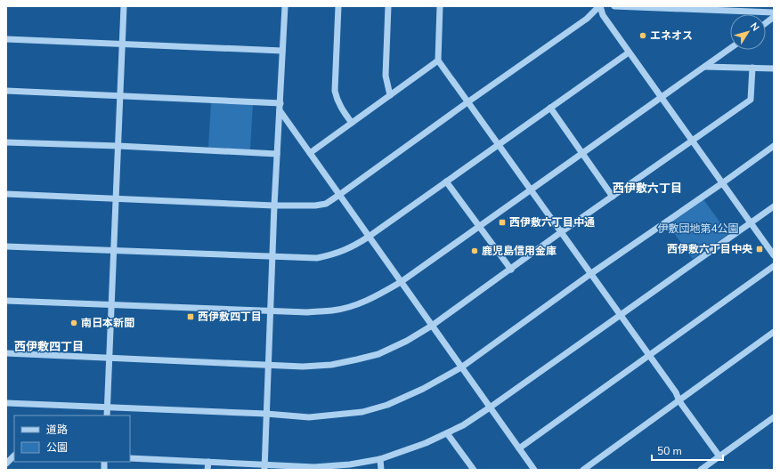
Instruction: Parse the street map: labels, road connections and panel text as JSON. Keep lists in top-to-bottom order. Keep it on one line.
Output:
{"districts":["西伊敷六丁目","西伊敷四丁目"],"parks":["伊敷団地第4公園"],"places":{"other":["エネオス","鹿児島信用金庫","南日本新聞"],"transit":["西伊敷六丁目中通","西伊敷六丁目中央","西伊敷四丁目"]},"legend":["道路","公園"],"scale_bar":"50 m","north":"top right"}
